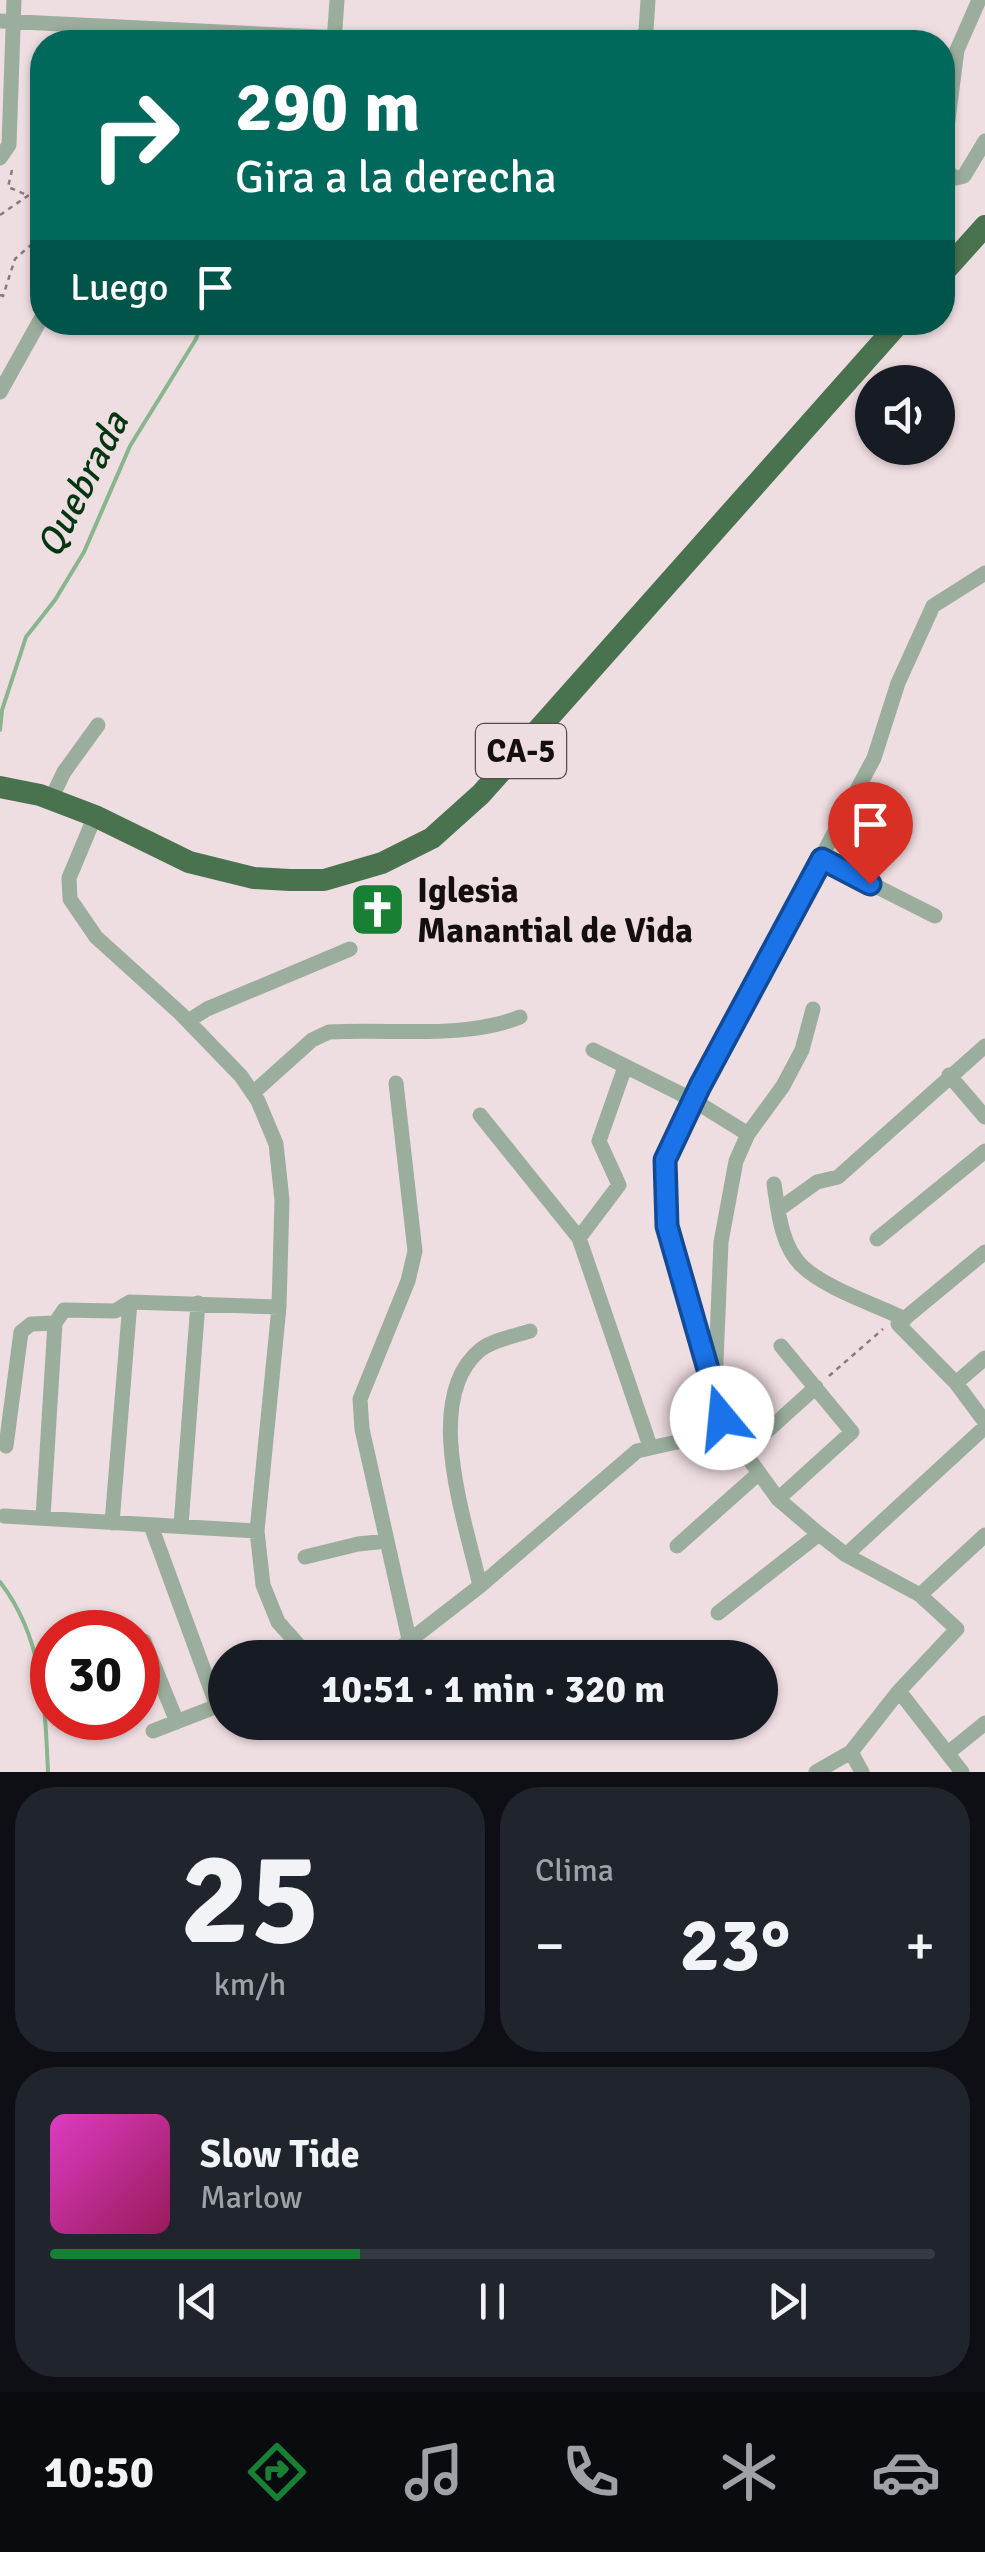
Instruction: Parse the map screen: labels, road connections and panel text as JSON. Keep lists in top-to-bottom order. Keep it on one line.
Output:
{"streets":{"highway":["CA-5"]},"water":["Quebrada"],"places":{"church":["Iglesia Manantial de Vida"]},"page":{"turn":["290 m","Gira a la derecha"],"then":"Luego","limit":"30","trip":"10:51 · 1 min · 320 m","tile":[["25","km/h"],"Clima"],"heat":["−","23°","+"],"song":["Slow Tide","Marlow"],"tabs":"10:50"}}
